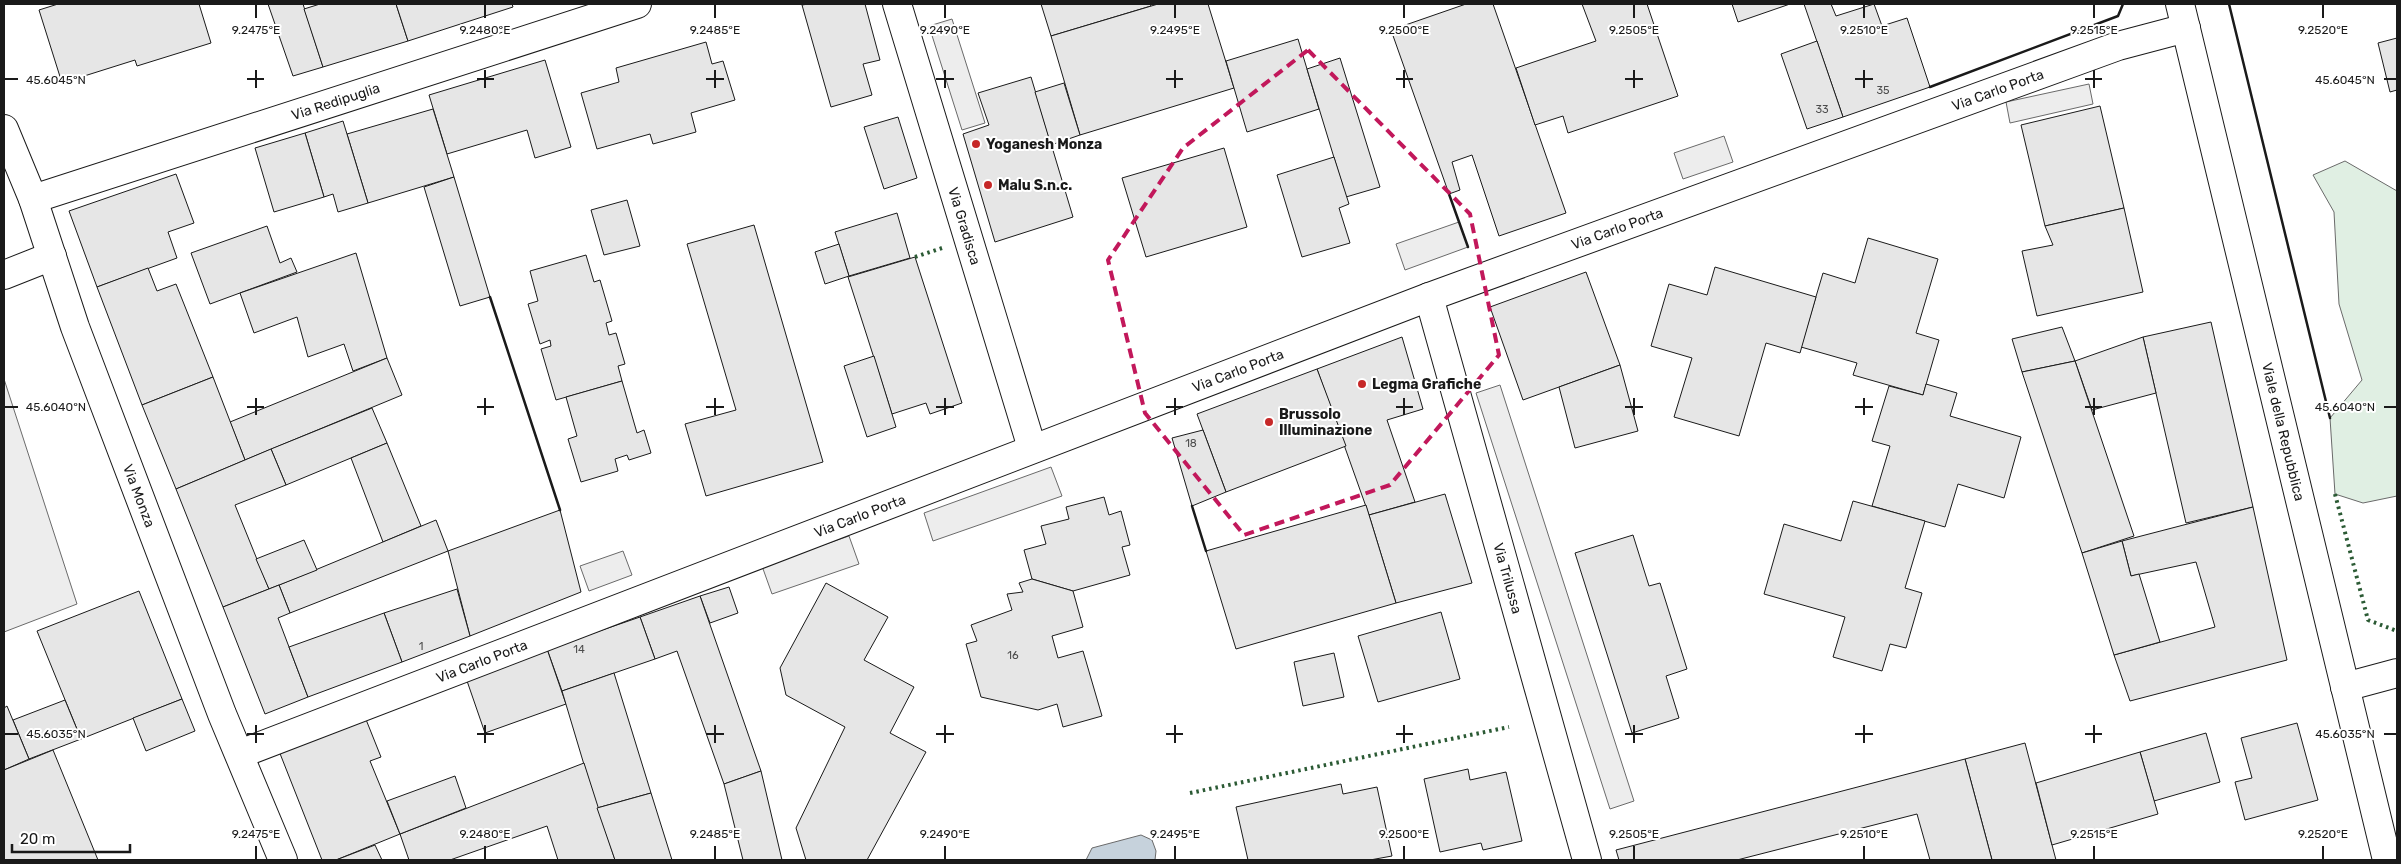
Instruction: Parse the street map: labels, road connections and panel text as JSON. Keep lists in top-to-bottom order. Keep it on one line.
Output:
{"streets":{"street":["Via Carlo Porta","Via Redipuglia","Via Gradisca","Viale della Repubblica","Via Monza","Via Trilussa"]},"crossings":[["Via Carlo Porta","Via Gradisca"],["Via Carlo Porta","Viale della Repubblica"],["Via Carlo Porta","Via Monza"],["Via Carlo Porta","Via Trilussa"],["Via Redipuglia","Via Monza"]],"places":["Yoganesh Monza","Malu S.n.c.","Legma Grafiche","Brussolo Illuminazione"],"house_numbers":["35","33","18","1","14","16"],"scale_bar":"20 m","coordinates":["9.2475°E","9.2480°E","9.2485°E","9.2490°E","9.2495°E","9.2500°E","9.2505°E","9.2510°E","9.2515°E","9.2520°E","45.6045°N","45.6040°N","45.6035°N"]}
